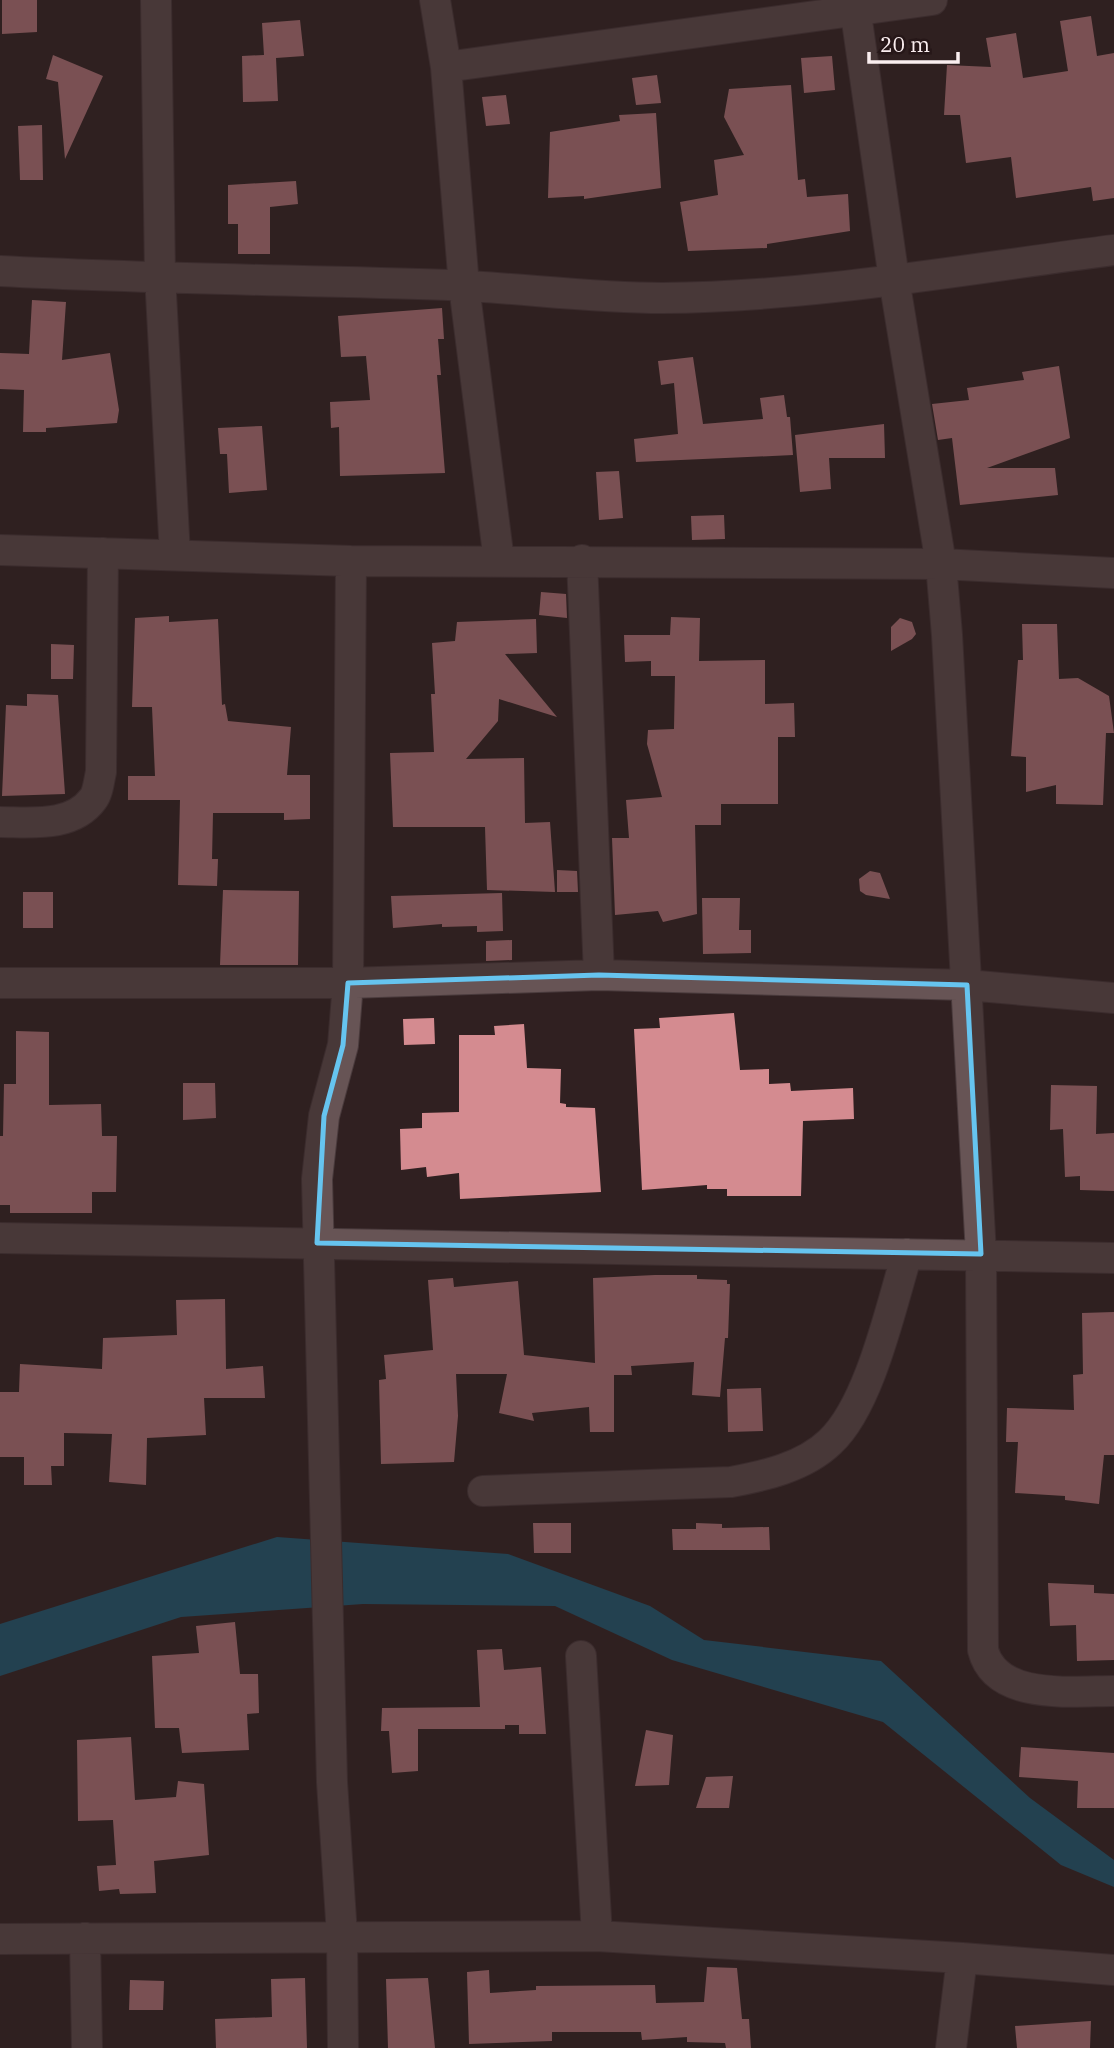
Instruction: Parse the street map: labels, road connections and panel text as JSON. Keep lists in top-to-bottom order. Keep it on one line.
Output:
{"scale_bar":"20 m"}
